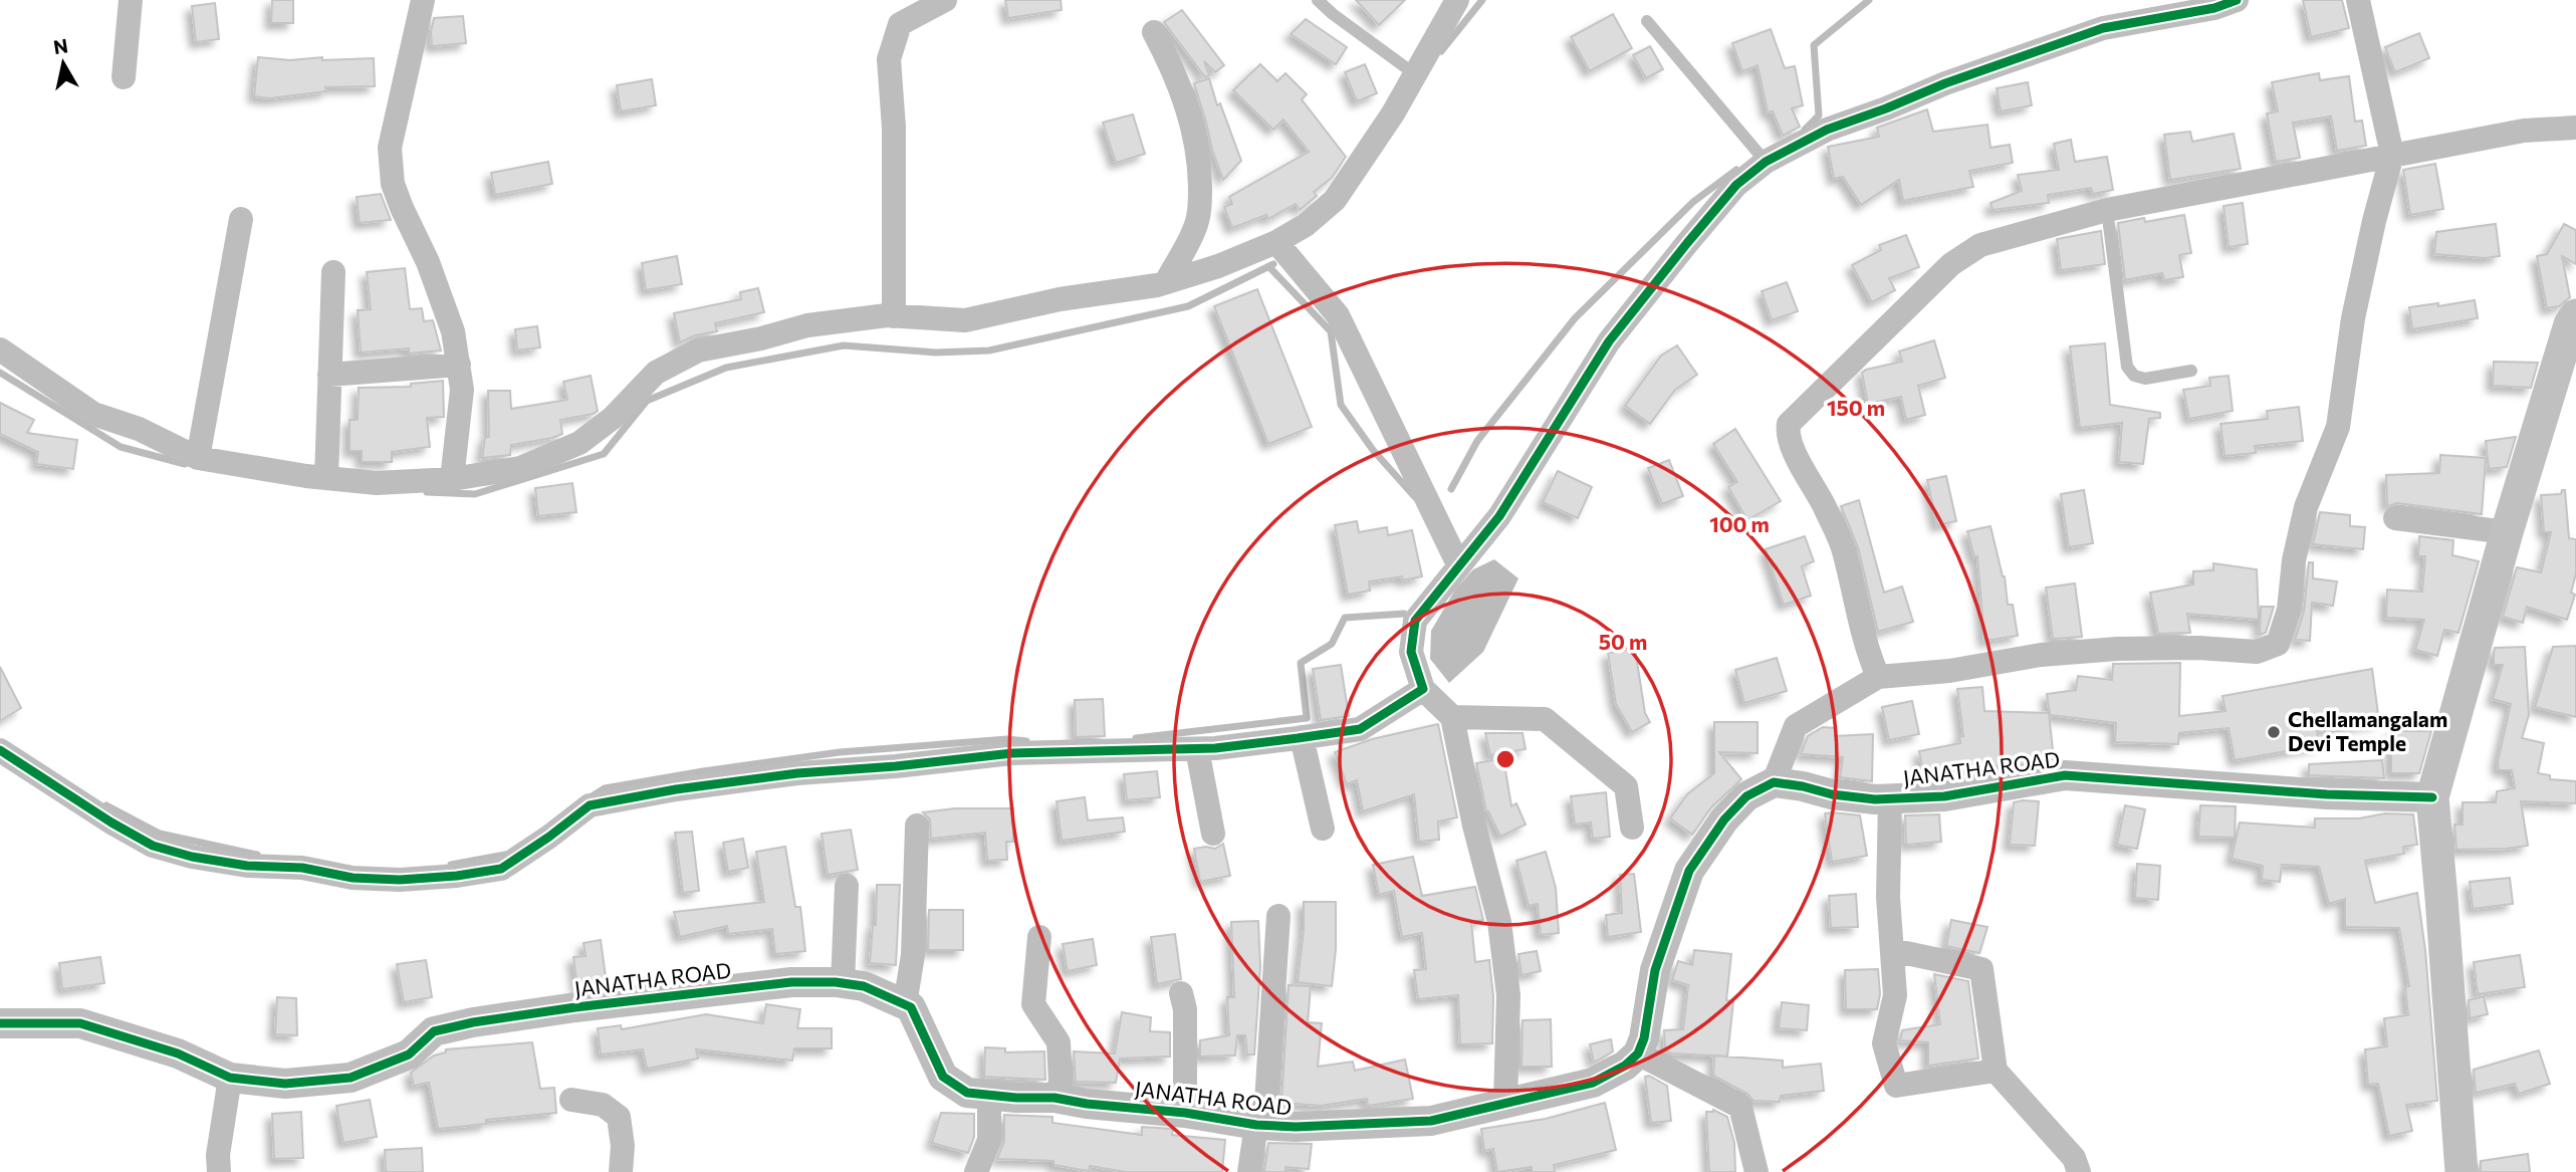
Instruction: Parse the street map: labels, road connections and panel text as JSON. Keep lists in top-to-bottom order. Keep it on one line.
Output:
{"streets":{"street":["JANATHA ROAD"]},"places":["Chellamangalam Devi Temple"],"north":"top","rings":["150 m","100 m","50 m"]}
